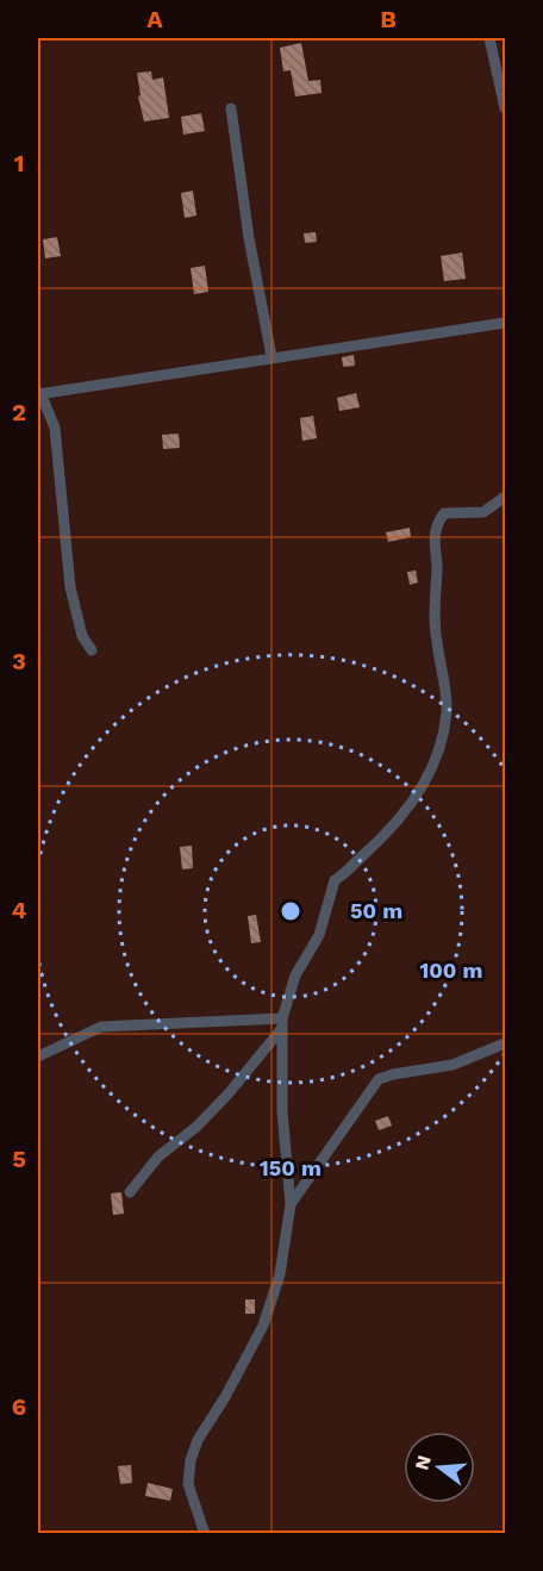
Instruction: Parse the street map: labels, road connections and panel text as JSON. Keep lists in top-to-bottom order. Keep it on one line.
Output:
{"north":"left","grid":{"columns":["A","B"],"rows":["1","2","3","4","5","6"]},"rings":["50 m","100 m","150 m"]}
